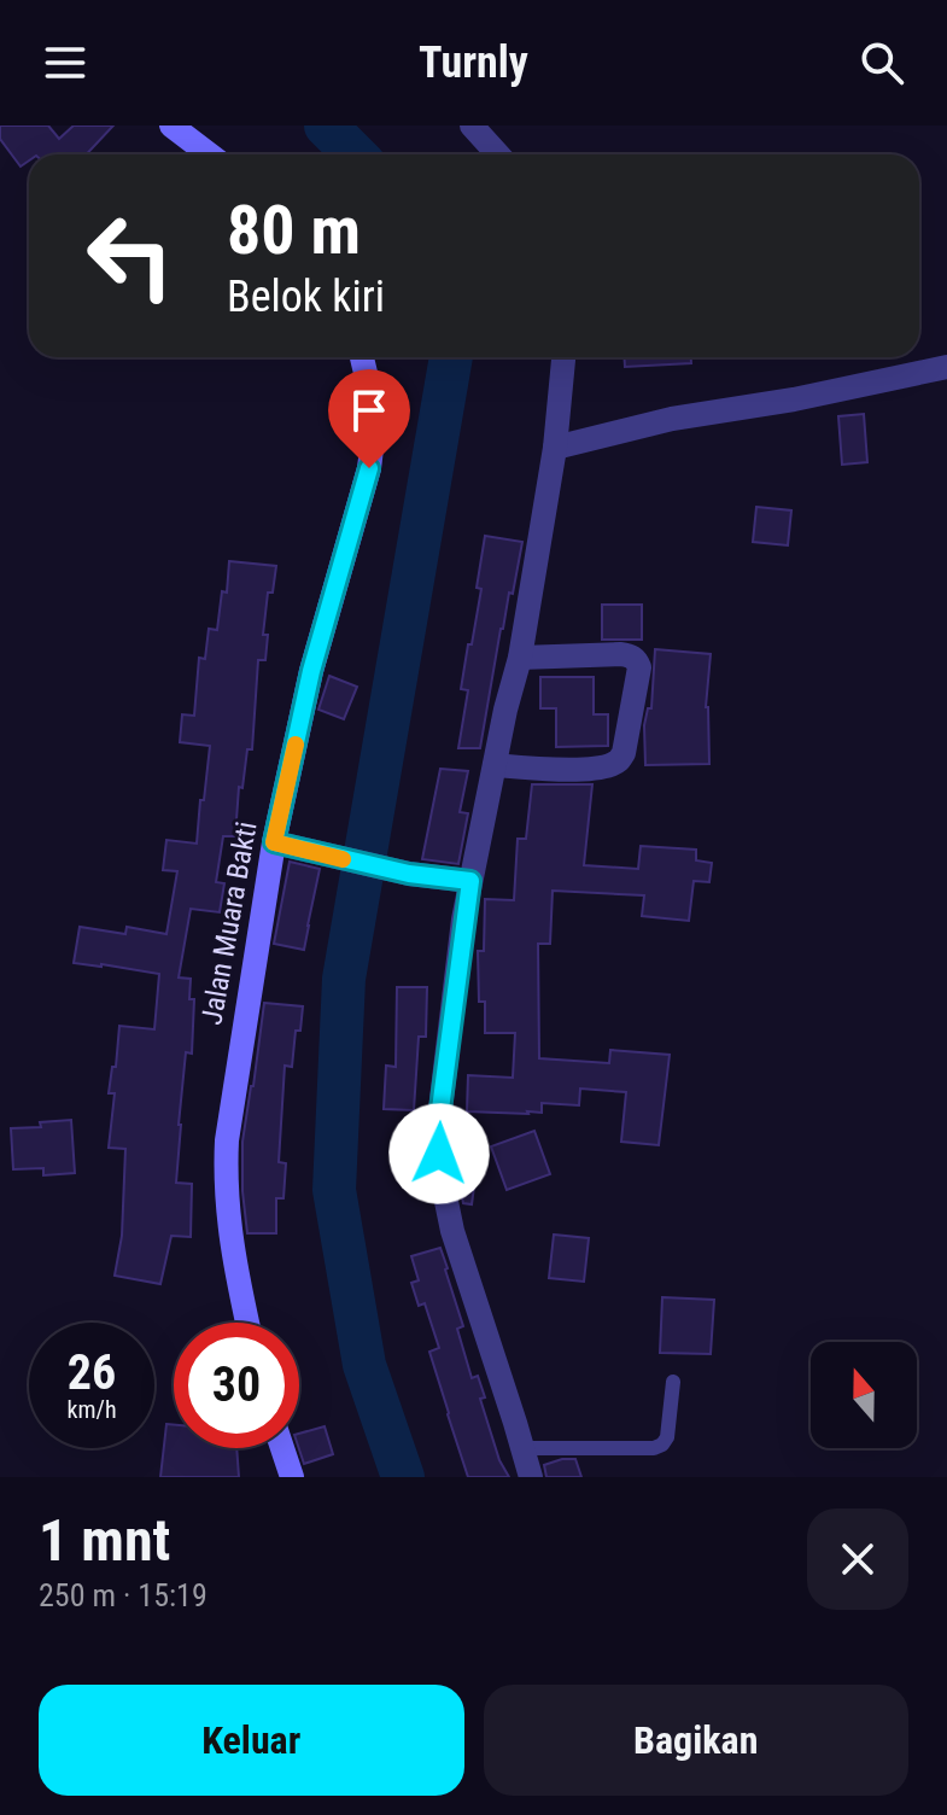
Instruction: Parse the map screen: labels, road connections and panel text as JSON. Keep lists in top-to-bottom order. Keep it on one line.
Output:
{"streets":{"street":["Jalan Muara Bakti"]},"north":"top","page":{"header":"Turnly","turn":["80 m","Belok kiri"],"speed":"26 km/h","limit":"30","heading":["1 mnt","250 m · 15:19"],"buttons":["Keluar","Bagikan"]}}
